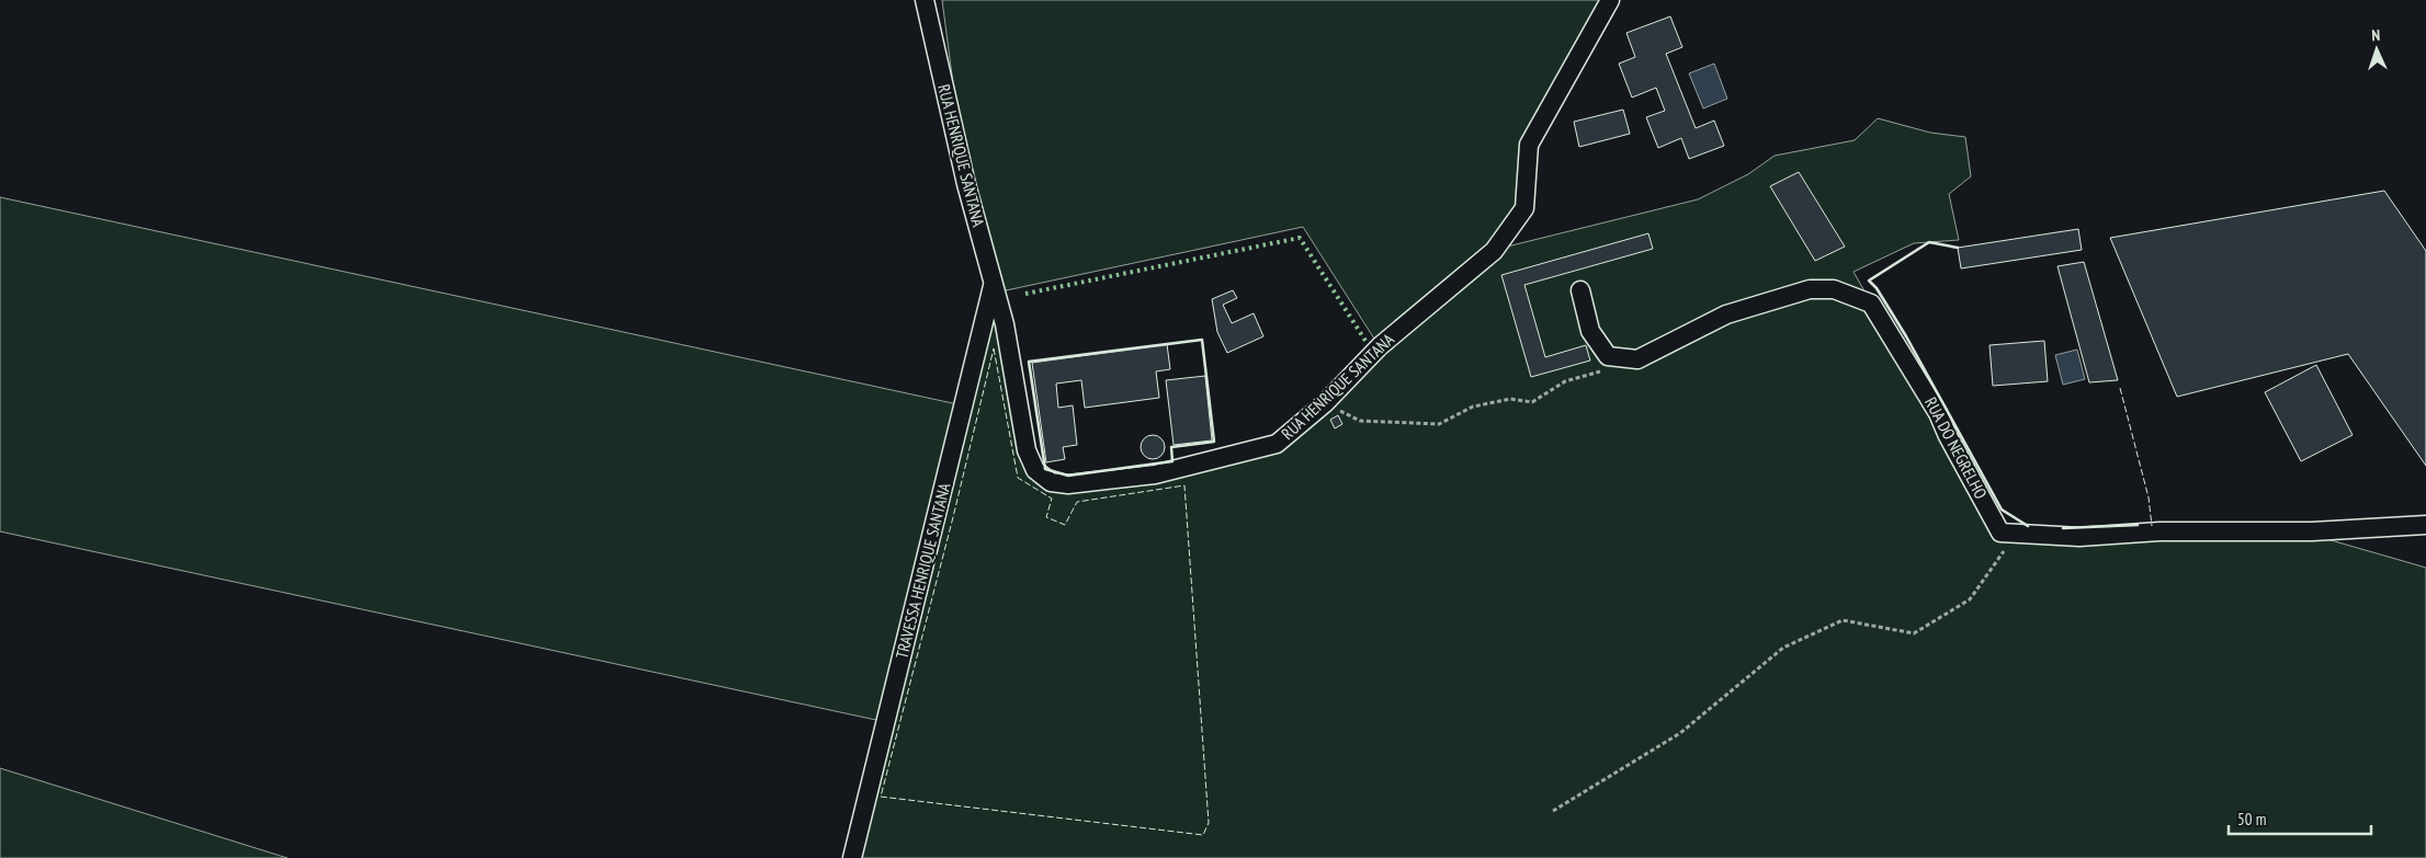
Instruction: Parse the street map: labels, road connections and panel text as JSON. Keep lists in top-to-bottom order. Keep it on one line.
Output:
{"streets":{"street":["RUA HENRIQUE SANTANA","RUA DO NEGRELHO","TRAVESSA HENRIQUE SANTANA"]},"crossings":[["RUA HENRIQUE SANTANA","TRAVESSA HENRIQUE SANTANA"]],"scale_bar":"50 m","north":"top"}
